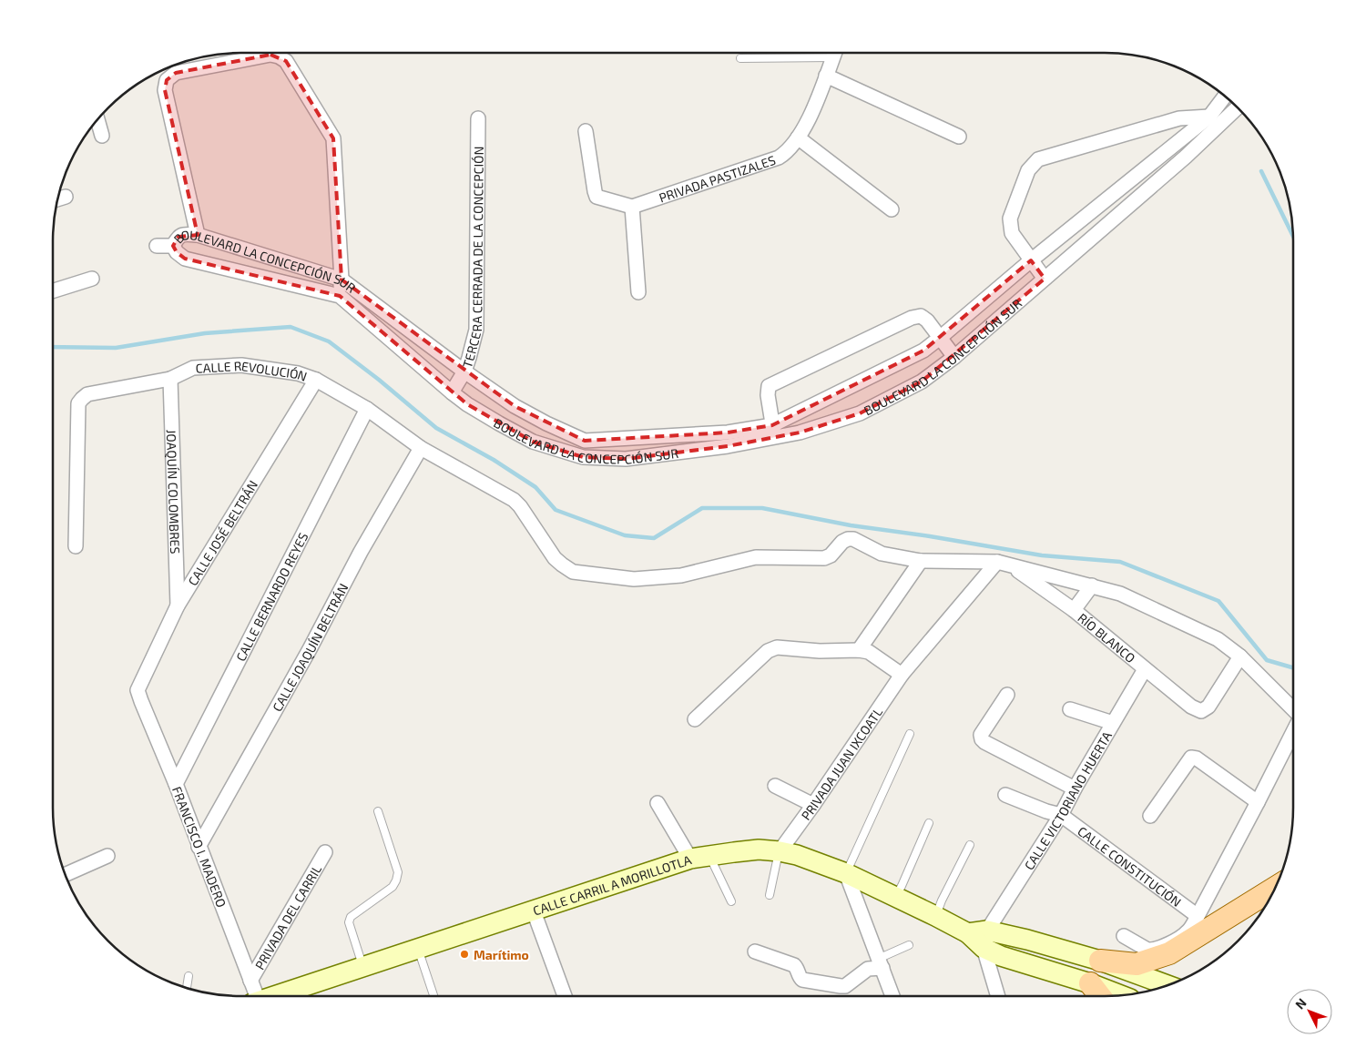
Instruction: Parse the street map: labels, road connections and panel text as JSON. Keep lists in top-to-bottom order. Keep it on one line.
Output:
{"streets":{"street":["PRIVADA PASTIZALES","TERCERA CERRADA DE LA CONCEPCIÓN","BOULEVARD LA CONCEPCIÓN SUR","CALLE REVOLUCIÓN","JOAQUÍN COLOMBRES","CALLE JOSÉ BELTRÁN","CALLE BERNARDO REYES","RÍO BLANCO","CALLE JOAQUÍN BELTRÁN","PRIVADA JUAN IXCOATL","CALLE VICTORIANO HUERTA","FRANCISCO I. MADERO","CALLE CONSTITUCIÓN","CALLE CARRIL A MORILLOTLA","PRIVADA DEL CARRIL"]},"crossings":[["TERCERA CERRADA DE LA CONCEPCIÓN","BOULEVARD LA CONCEPCIÓN SUR"],["CALLE REVOLUCIÓN","JOAQUÍN COLOMBRES"],["CALLE REVOLUCIÓN","CALLE JOSÉ BELTRÁN"],["CALLE REVOLUCIÓN","CALLE BERNARDO REYES"],["CALLE REVOLUCIÓN","CALLE JOAQUÍN BELTRÁN"],["JOAQUÍN COLOMBRES","CALLE JOSÉ BELTRÁN"],["CALLE JOSÉ BELTRÁN","FRANCISCO I. MADERO"],["CALLE BERNARDO REYES","FRANCISCO I. MADERO"],["RÍO BLANCO","CALLE VICTORIANO HUERTA"],["CALLE JOAQUÍN BELTRÁN","FRANCISCO I. MADERO"],["PRIVADA JUAN IXCOATL","CALLE CARRIL A MORILLOTLA"],["CALLE VICTORIANO HUERTA","CALLE CONSTITUCIÓN"],["CALLE VICTORIANO HUERTA","CALLE CARRIL A MORILLOTLA"],["FRANCISCO I. MADERO","PRIVADA DEL CARRIL"]],"places":["Marítimo"],"north":"top left"}
